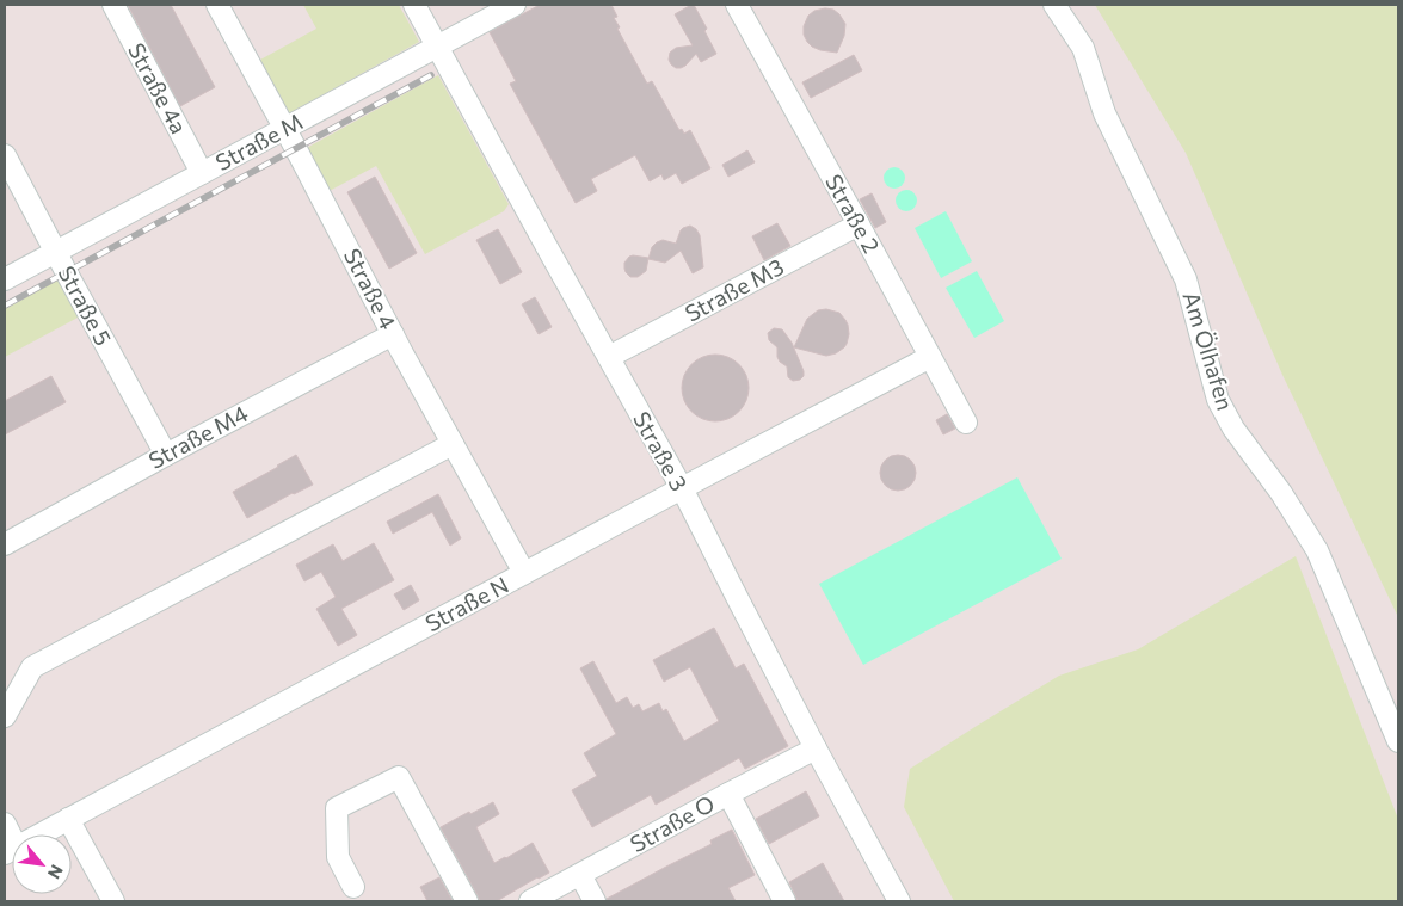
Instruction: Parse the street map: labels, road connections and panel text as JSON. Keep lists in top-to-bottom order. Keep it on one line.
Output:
{"streets":{"street":["Straße 4a","Straße M","Straße 2","Straße 4","Straße M3","Straße 5","Am Ölhafen","Straße M4","Straße 3","Straße N","Straße O"]},"crossings":[["Straße 4a","Straße M"],["Straße M","Straße 4"],["Straße M","Straße 5"],["Straße M","Straße 3"],["Straße 2","Straße M3"],["Straße 2","Straße N"],["Straße 4","Straße M4"],["Straße 4","Straße N"],["Straße M3","Straße 3"],["Straße 5","Straße M4"],["Straße 3","Straße N"],["Straße 3","Straße O"]],"north":"bottom right"}
